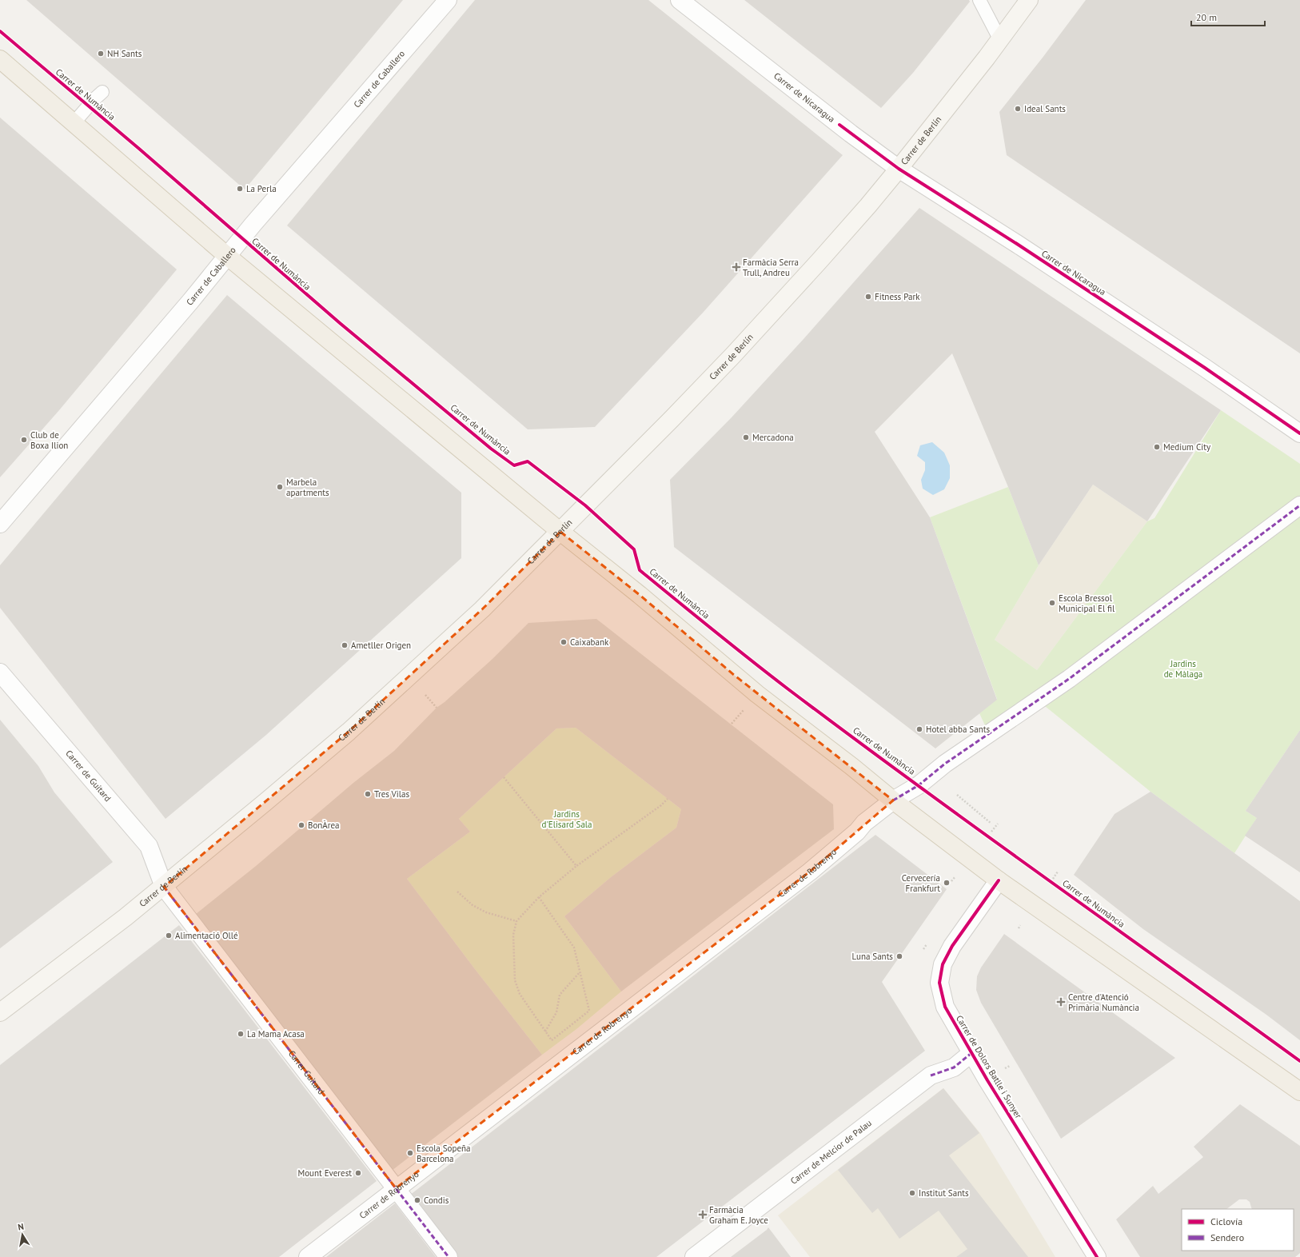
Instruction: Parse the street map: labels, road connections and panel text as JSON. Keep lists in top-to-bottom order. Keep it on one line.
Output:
{"streets":{"main road":["Carrer de Berlín"],"street":["Carrer de Caballero","Carrer de Nicaragua","Carrer de Guitard","Carrer de Robrenyo","Carrer de Dolors Batlle i Sunyer","Carrer Guitard","Carrer de Melcior de Palau"],"cycle path":["Carrer de Numància"]},"crossings":[["Carrer de Nicaragua","Carrer de Berlín"],["Carrer de Berlín","Carrer de Guitard"],["Carrer de Berlín","Carrer Guitard"],["Carrer de Guitard","Carrer Guitard"],["Carrer de Robrenyo","Carrer Guitard"],["Carrer de Dolors Batlle i Sunyer","Carrer de Melcior de Palau"]],"parks":["Jardins de Màlaga","Jardins d'Elisard Sala"],"places":{"other":["NH Sants","Ideal Sants","La Perla","Fitness Park","Mercadona","Club de Boxa Ilion","Medium City","Marbela apartments","Escola Bressol Municipal El fil","Caixabank","Ametller Origen","Hotel abba Sants","Tres Vilas","BonÀrea","Cervecería Frankfurt","Alimentació Ollé","Luna Sants","La Mama Acasa","Escola Sopeña Barcelona","Mount Everest","Institut Sants","Condis"],"health":["Farmàcia Serra Trull, Andreu","Centre d'Atenció Primària Numància","Farmàcia Graham E. Joyce"]},"legend":["Ciclovía","Sendero"],"scale_bar":"20 m","north":"top"}
